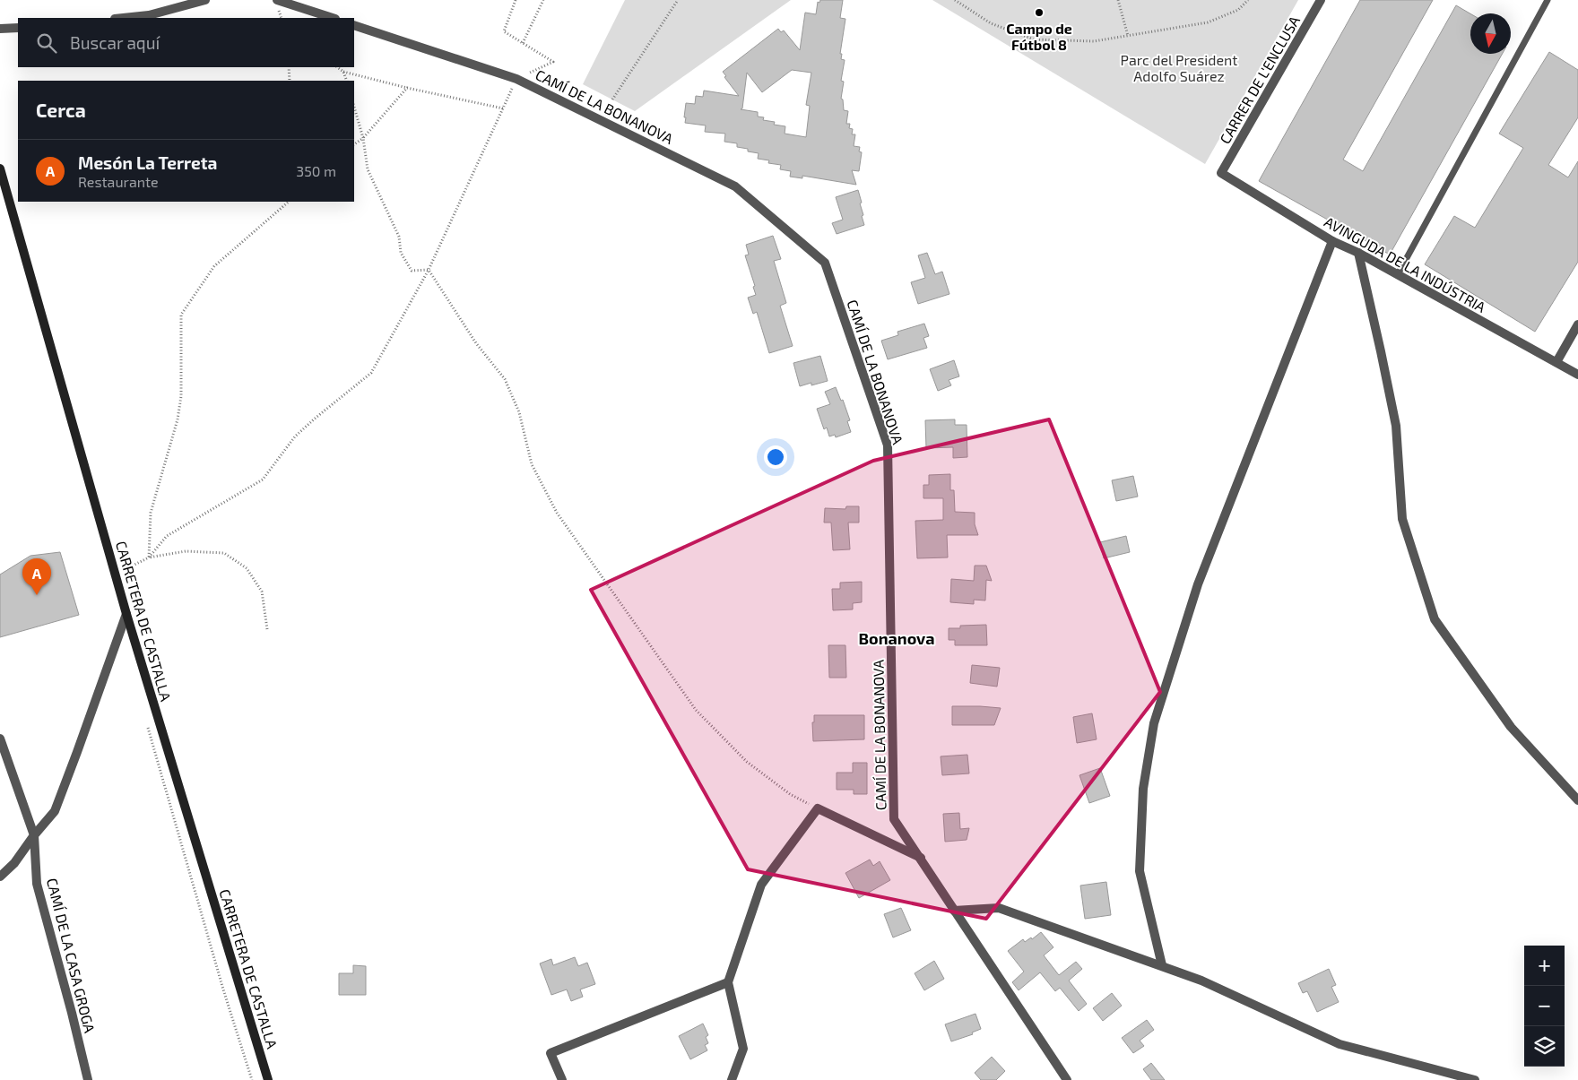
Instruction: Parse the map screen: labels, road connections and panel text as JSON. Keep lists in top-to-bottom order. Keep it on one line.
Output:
{"streets":{"main road":["CARRETERA DE CASTALLA"],"street":["CARRER DE L'ENCLUSA","CAMÍ DE LA BONANOVA","AVINGUDA DE LA INDÚSTRIA","CAMÍ DE LA CASA GROGA"]},"crossings":[["CARRER DE L'ENCLUSA","AVINGUDA DE LA INDÚSTRIA"]],"districts":["Bonanova"],"parks":["Parc del President Adolfo Suárez"],"places":["Campo de Fútbol 8"],"north":"bottom","page":{"search":"Buscar aquí","heading":"Cerca","list":[{"mark":"A","name":"Mesón La Terreta","note":"Restaurante","value":"350 m"}],"pins":"A","map_buttons":["+","−"]}}
